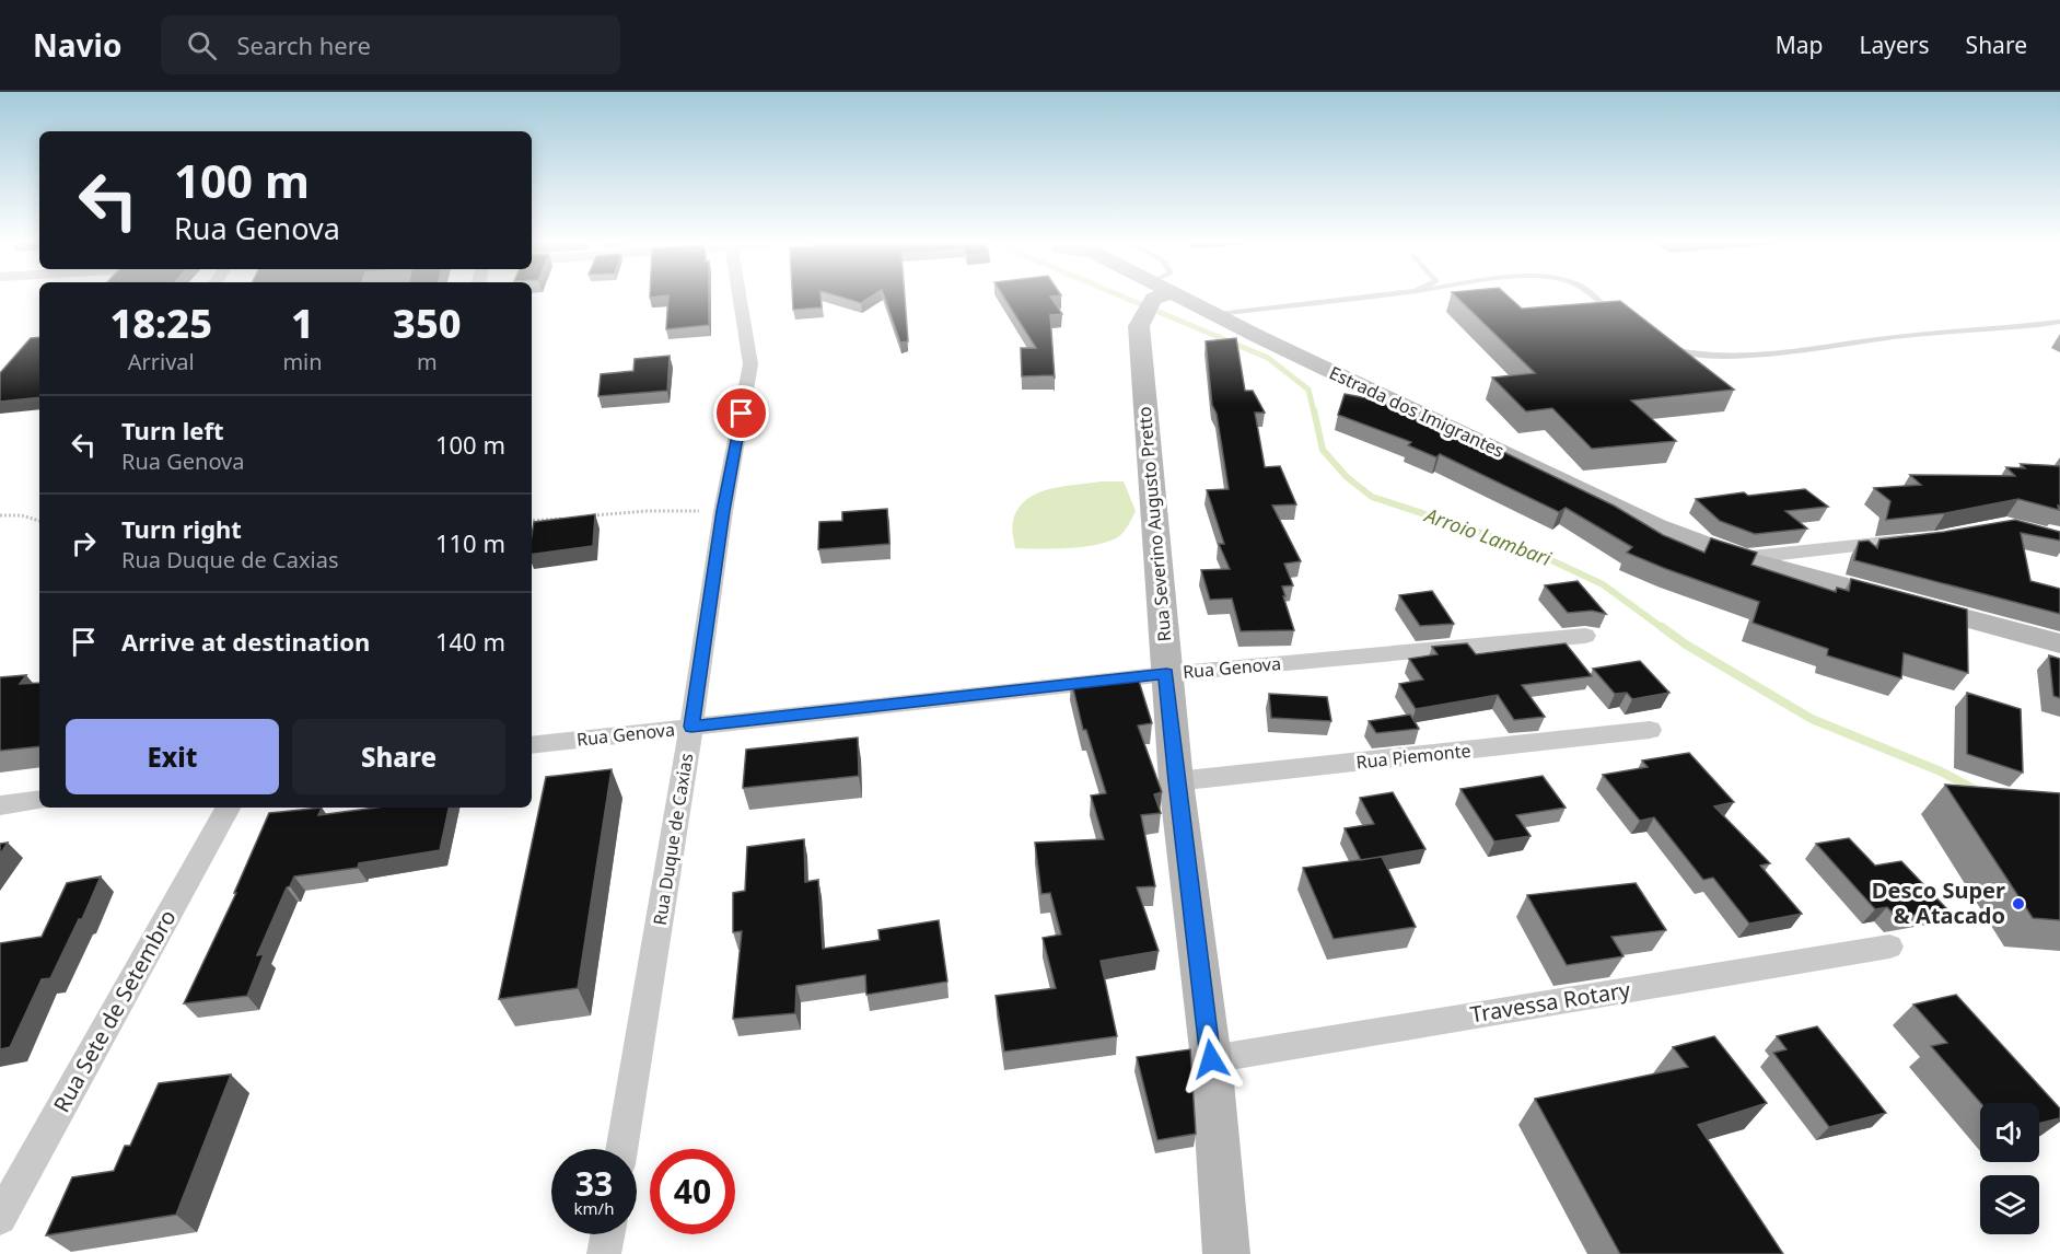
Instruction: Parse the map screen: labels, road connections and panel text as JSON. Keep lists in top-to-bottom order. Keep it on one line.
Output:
{"streets":{"street":["Estrada dos Imigrantes","Rua Severino Augusto Pretto","Rua Genova","Rua Piemonte","Rua Duque de Caxias","Travessa Rotary","Rua Sete de Setembro"]},"crossings":[["Estrada dos Imigrantes","Rua Severino Augusto Pretto"],["Rua Severino Augusto Pretto","Rua Genova"],["Rua Severino Augusto Pretto","Rua Piemonte"],["Rua Severino Augusto Pretto","Travessa Rotary"],["Rua Genova","Rua Duque de Caxias"]],"water":["Arroio Lambari"],"places":["Desco Super & Atacado"],"page":{"header":"Navio","search":"Search here","nav":["Map","Layers","Share"],"turn":["100 m","Rua Genova"],"eta":["18:25","Arrival","1","min","350","m"],"list":[{"name":"Turn left","note":"Rua Genova","value":"100 m"},{"name":"Turn right","note":"Rua Duque de Caxias","value":"110 m"},{"name":"Arrive at destination","value":"140 m"}],"buttons":["Exit","Share"],"speed":"33 km/h","limit":"40"}}
